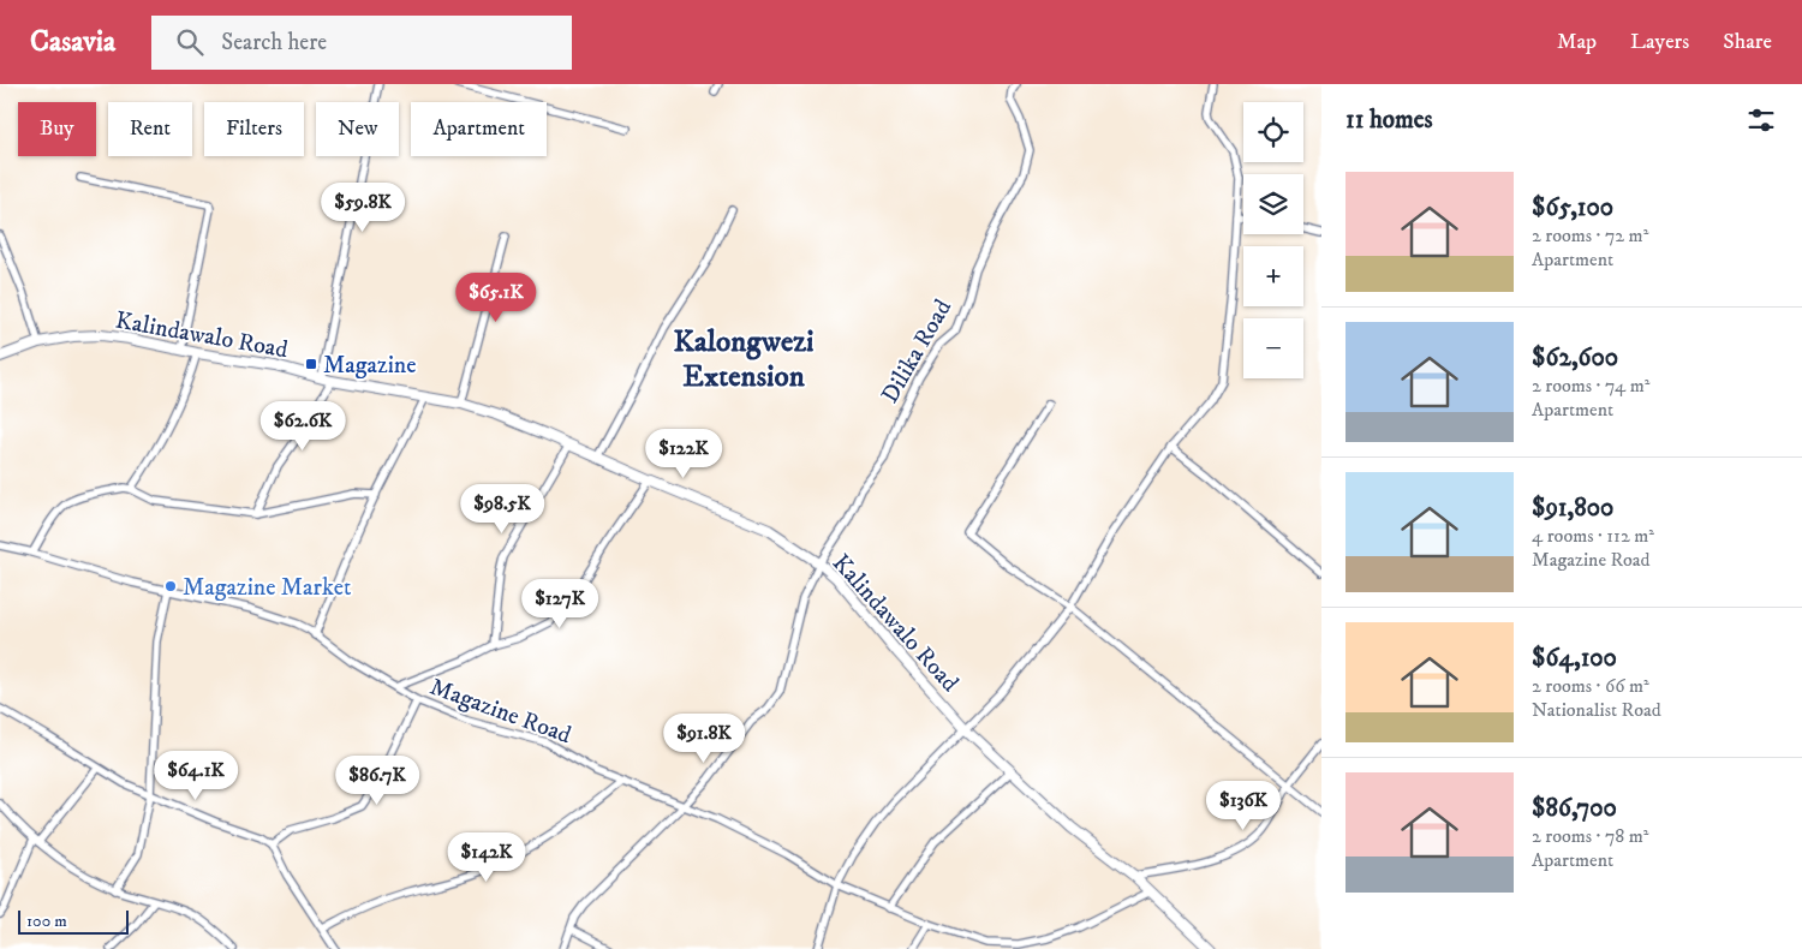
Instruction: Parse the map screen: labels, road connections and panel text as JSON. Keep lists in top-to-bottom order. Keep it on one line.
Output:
{"streets":{"street":["Kalindawalo Road","Dilika Road","Magazine Road"]},"crossings":[["Kalindawalo Road","Dilika Road"],["Kalindawalo Road","Magazine Road"],["Dilika Road","Magazine Road"]],"districts":["Kalongwezi Extension"],"places":{"transit":["Magazine"],"other":["Magazine Market"]},"scale_bar":"100 m","page":{"header":"Casavia","search":"Search here","nav":["Map","Layers","Share"],"heading":"11 homes","map_buttons":["+","−"],"chip":["Buy","Rent","Filters","New","Apartment"],"list":[{"name":"$65,100","note":"2 rooms · 72 m² · Apartment"},{"name":"$62,600","note":"2 rooms · 74 m² · Apartment"},{"name":"$91,800","note":"4 rooms · 112 m² · Magazine Road"},{"name":"$64,100","note":"2 rooms · 66 m² · Nationalist Road"},{"name":"$86,700","note":"2 rooms · 78 m² · Apartment"}],"price":["$59.8K","$65.1K","$62.6K","$122K","$98.5K","$127K","$91.8K","$64.1K","$86.7K","$136K","$142K"],"scale":"100 m"}}
